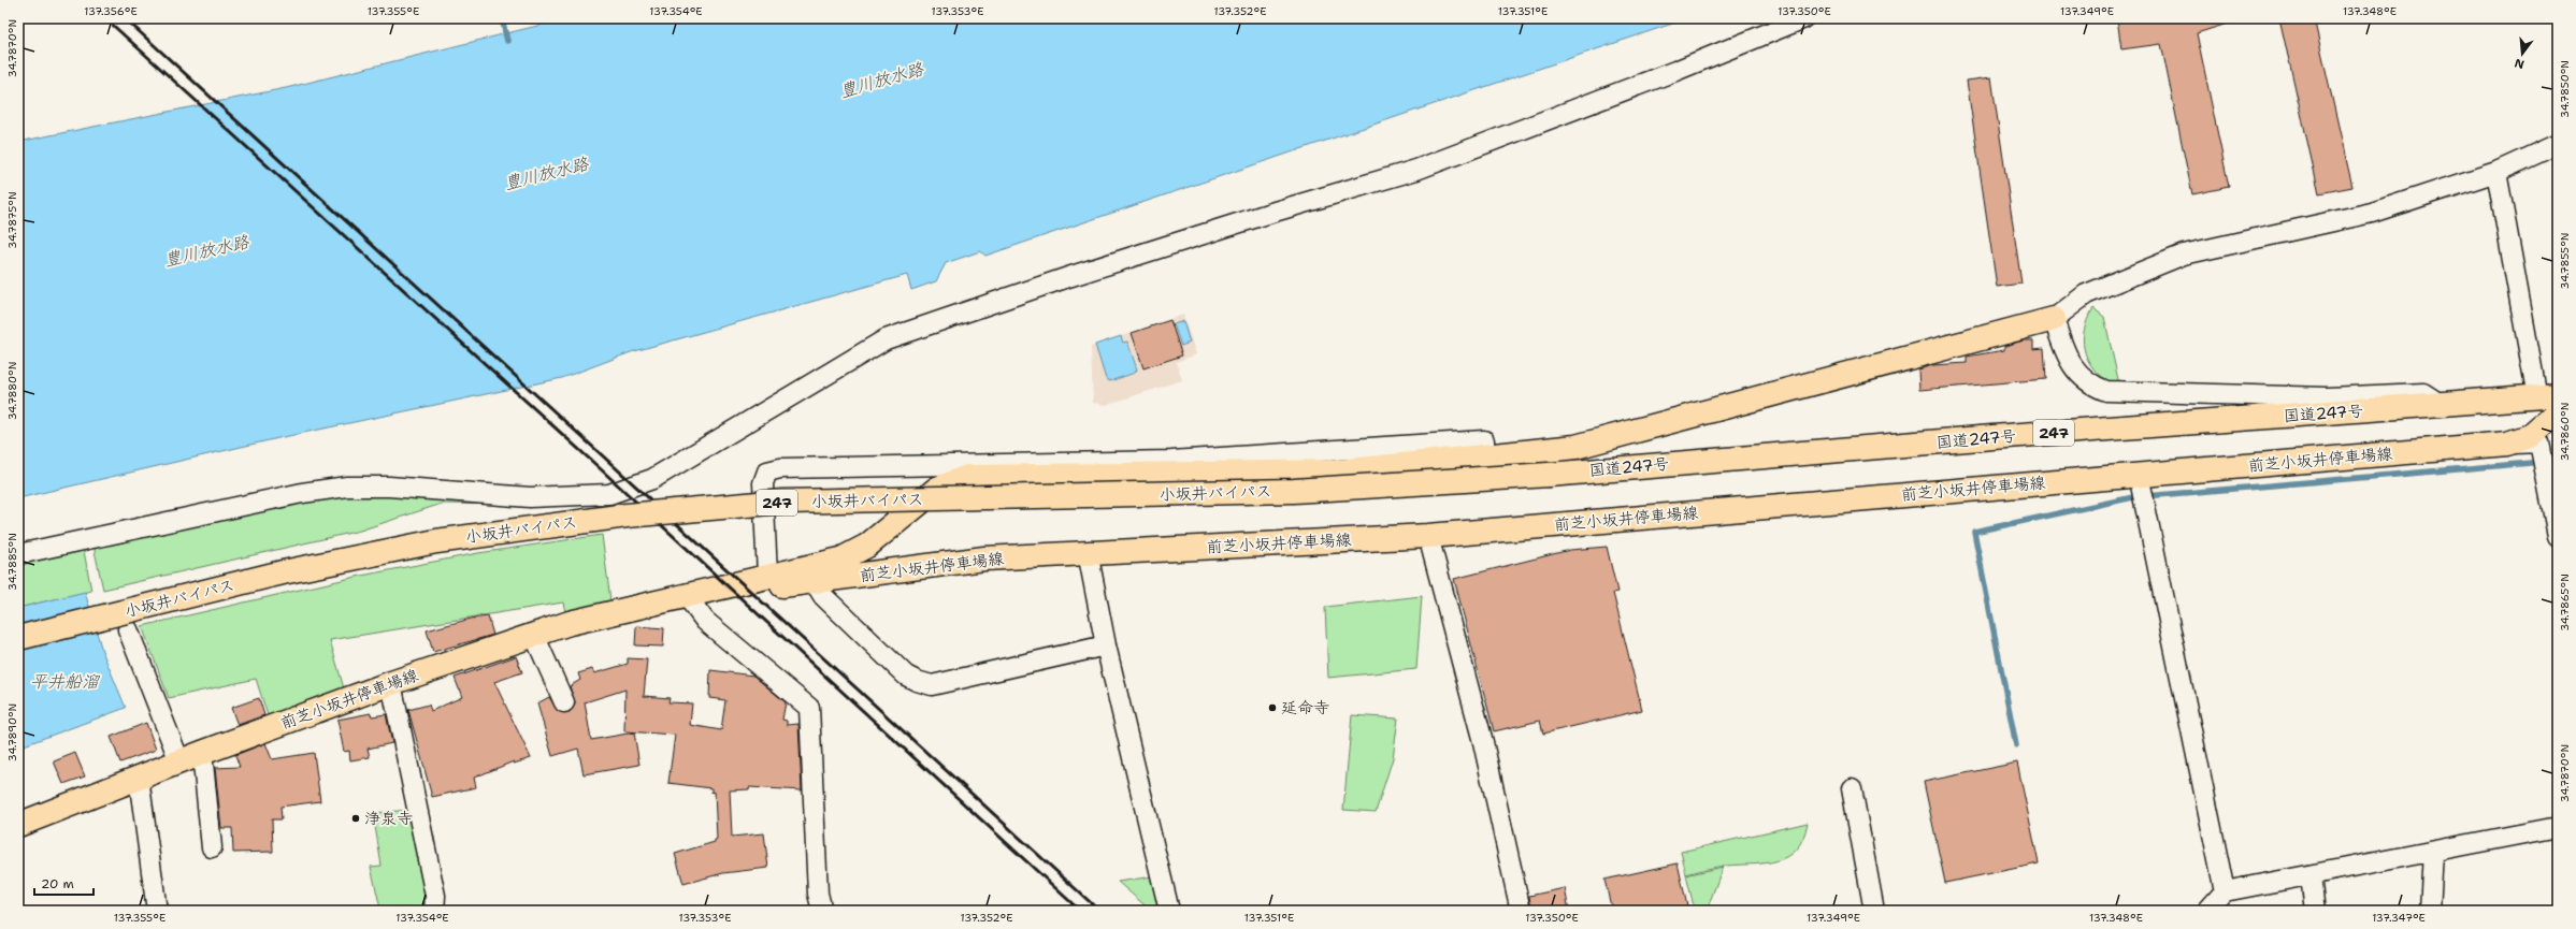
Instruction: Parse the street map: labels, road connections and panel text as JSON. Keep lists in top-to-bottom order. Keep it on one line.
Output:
{"streets":{"main road":["国道247号","247","前芝小坂井停車場線","小坂井バイパス"]},"crossings":[["国道247号","小坂井バイパス"]],"water":["豊川放水路","平井船溜"],"places":["延命寺","浄泉寺"],"scale_bar":"20 m","north":"bottom","coordinates":["137.356°E","137.355°E","137.354°E","137.353°E","137.352°E","137.351°E","137.350°E","137.349°E","137.348°E","34.7870°N","34.7850°N","34.7875°N","34.7855°N","34.7880°N","34.7860°N","34.7885°N","34.7865°N","34.7890°N","137.347°E"]}
